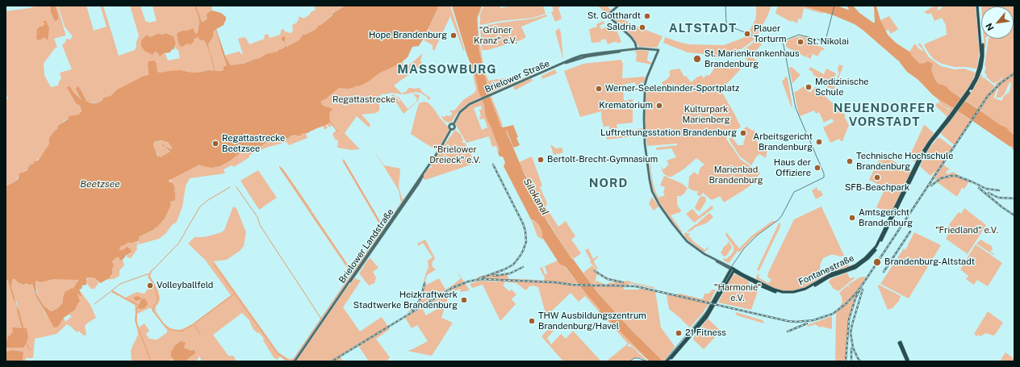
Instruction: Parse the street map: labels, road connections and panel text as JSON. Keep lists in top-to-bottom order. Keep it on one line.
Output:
{"streets":{"main road":["Brielower Straße","Brielower Landstraße","Fontanestraße"]},"crossings":[["Brielower Straße","Brielower Landstraße"]],"districts":["ALTSTADT","MASSOWBURG","NEUENDORFER VORSTADT","NORD"],"water":["Beetzsee","Silokanal"],"parks":["\"Grüner Kranz\" e.V.","Regattastrecke","Kulturpark Marienberg","\"Brielower Dreieck\" e.V.","Marienbad Brandenburg","\"Friedland\" e.V.","\"Harmonie\" e.V."],"places":["St. Gotthardt","Saldria","Plauer Torturm","Hope Brandenburg","St. Nikolai","St. Marienkrankenhaus Brandenburg","Medizinische Schule","Werner-Seelenbinder-Sportplatz","Krematorium","Luftrettungsstation Brandenburg","Arbeitsgericht Brandenburg","Regattastrecke Beetzsee","Bertolt-Brecht-Gymnasium","Technische Hochschule Brandenburg","Haus der Offiziere","SFB-Beachpark","Amtsgericht Brandenburg","Brandenburg-Altstadt","Volleyballfeld","Heizkraftwerk Stadtwerke Brandenburg","THW Ausbildungszentrum Brandenburg/Havel","21 Fitness"],"north":"bottom left"}
